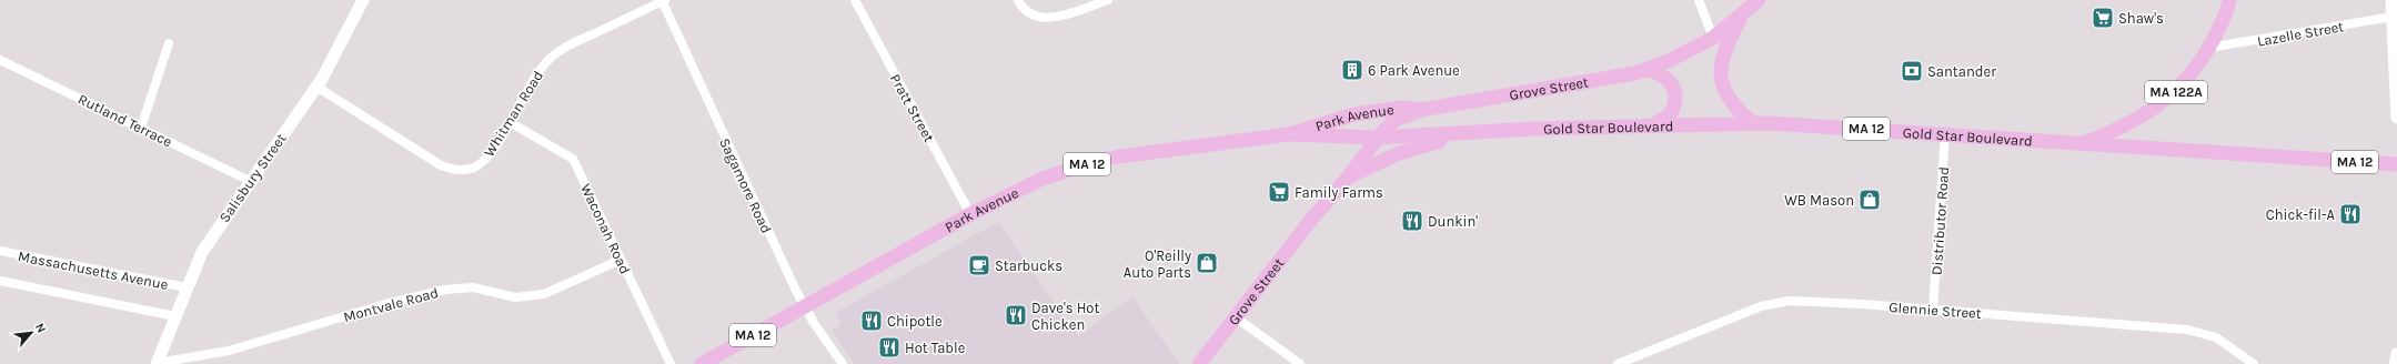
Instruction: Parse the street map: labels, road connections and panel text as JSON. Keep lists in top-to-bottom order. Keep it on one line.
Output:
{"streets":{"main road":["Grove Street","MA 122A","Park Avenue","Gold Star Boulevard","MA 12","Salisbury Street"],"street":["Lazelle Street","Pratt Street","Whitman Road","Rutland Terrace","Sagamore Road","Distributor Road","Waconah Road","Massachusetts Avenue","Montvale Road","Glennie Street"]},"crossings":[["Lazelle Street","MA 122A"],["Grove Street","Park Avenue"],["Grove Street","Gold Star Boulevard"],["MA 122A","Gold Star Boulevard"],["Pratt Street","Park Avenue"],["Whitman Road","Salisbury Street"],["Whitman Road","Sagamore Road"],["Whitman Road","Waconah Road"],["Park Avenue","Gold Star Boulevard"],["Park Avenue","Sagamore Road"],["Rutland Terrace","Salisbury Street"],["Gold Star Boulevard","Distributor Road"],["Salisbury Street","Massachusetts Avenue"],["Salisbury Street","Montvale Road"],["Distributor Road","Glennie Street"],["Waconah Road","Montvale Road"]],"places":{"supermarket":["Shaw's","Family Farms"],"building":["6 Park Avenue"],"bank":["Santander"],"shop":["WB Mason","O'Reilly Auto Parts"],"restaurant":["Chick-fil-A","Dunkin'","Dave's Hot Chicken","Chipotle","Hot Table"],"cafe":["Starbucks"]},"north":"top right"}
